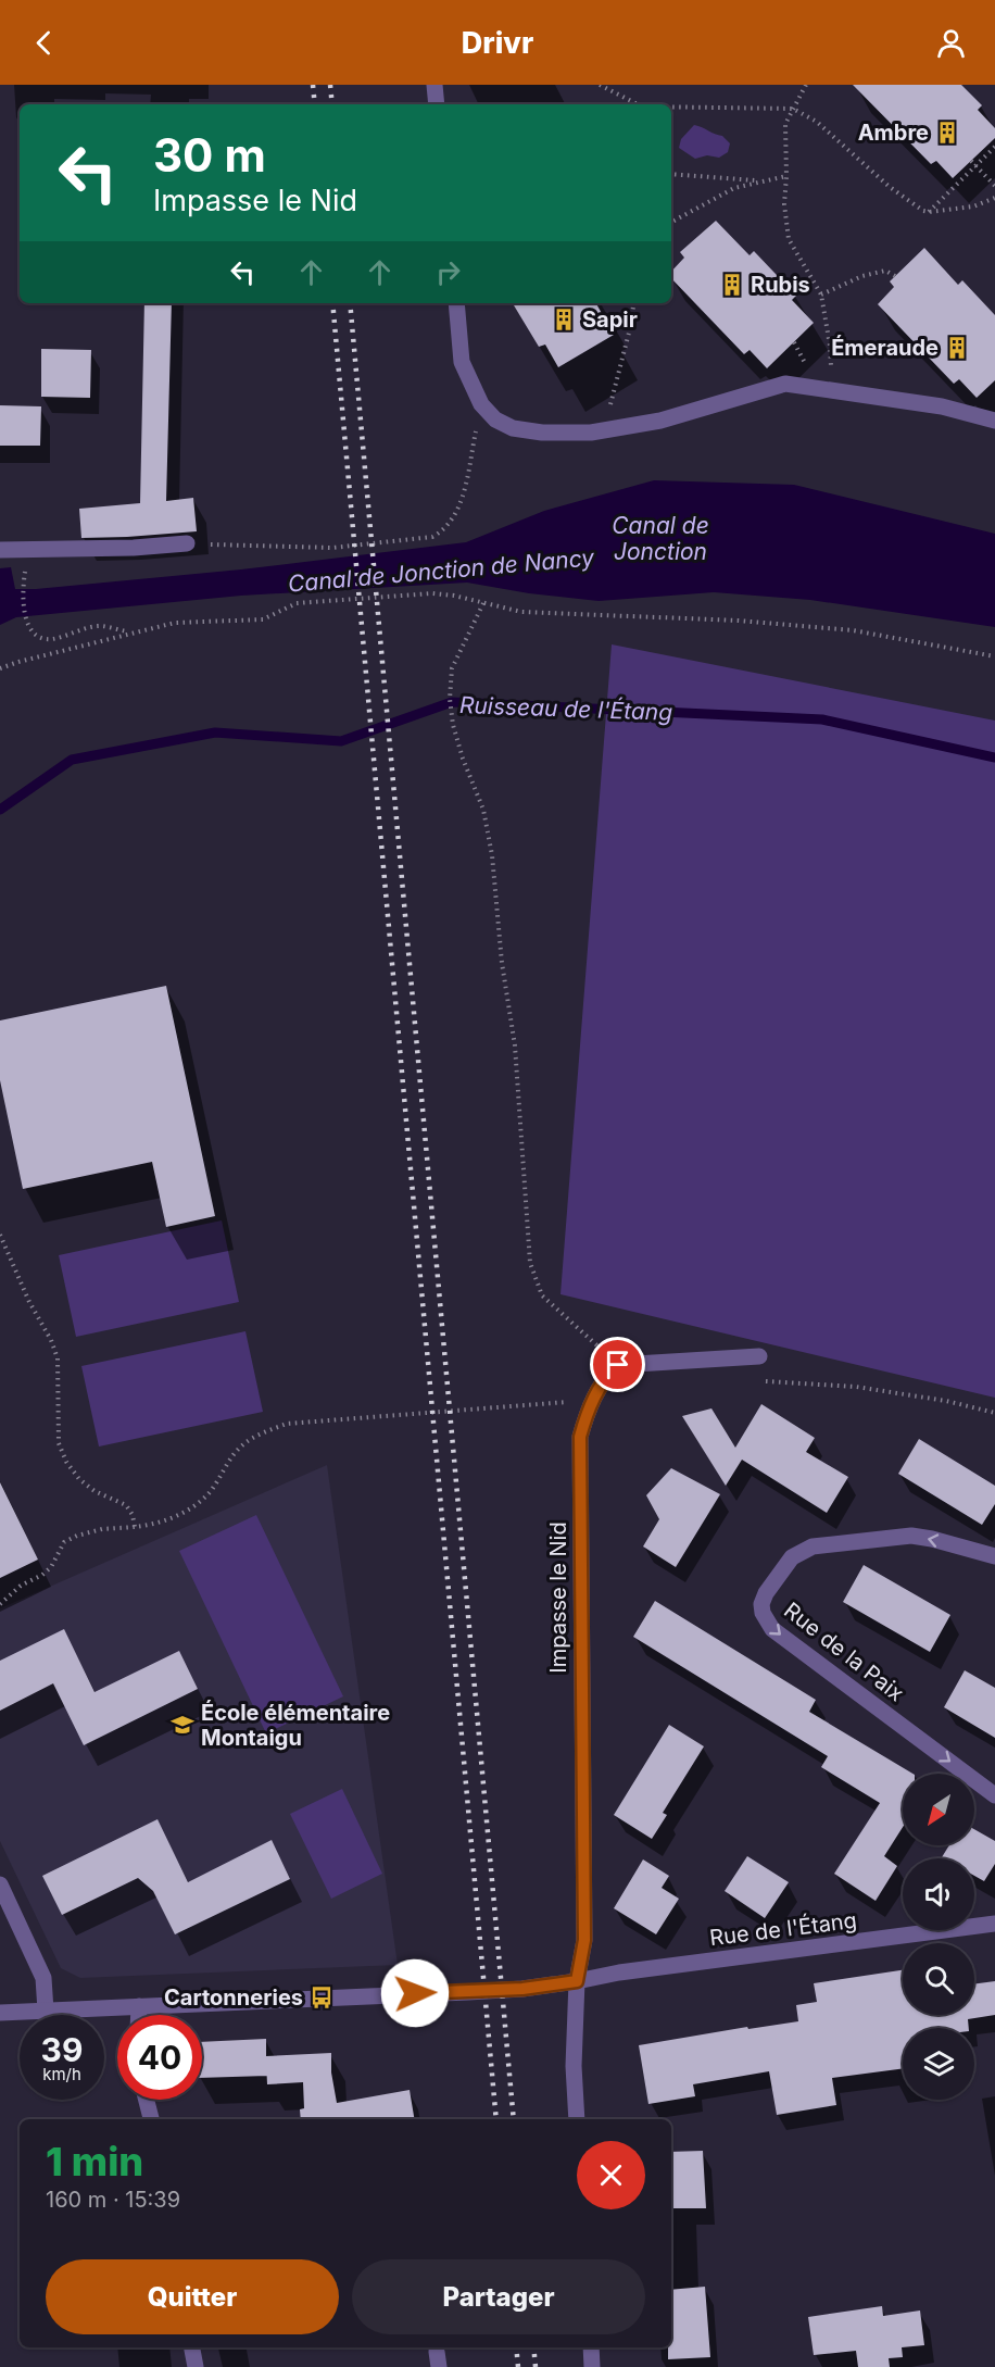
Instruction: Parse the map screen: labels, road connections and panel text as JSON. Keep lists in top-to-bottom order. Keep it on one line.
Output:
{"streets":{"street":["Impasse le Nid","Rue de la Paix","Rue de l'Étang"]},"crossings":[["Impasse le Nid","Rue de l'Étang"]],"water":["Canal de Jonction","Canal de Jonction de Nancy","Ruisseau de l'Étang"],"places":{"building":["Ambre","Rubis","Sapir","Émeraude"],"school or university":["École élémentaire Montaigu"],"bus stop":["Cartonneries"]},"north":"bottom left","page":{"header":"Drivr","turn":["30 m","Impasse le Nid"],"speed":"39 km/h","limit":"40","heading":["1 min","160 m · 15:39"],"buttons":["Quitter","Partager"]}}
